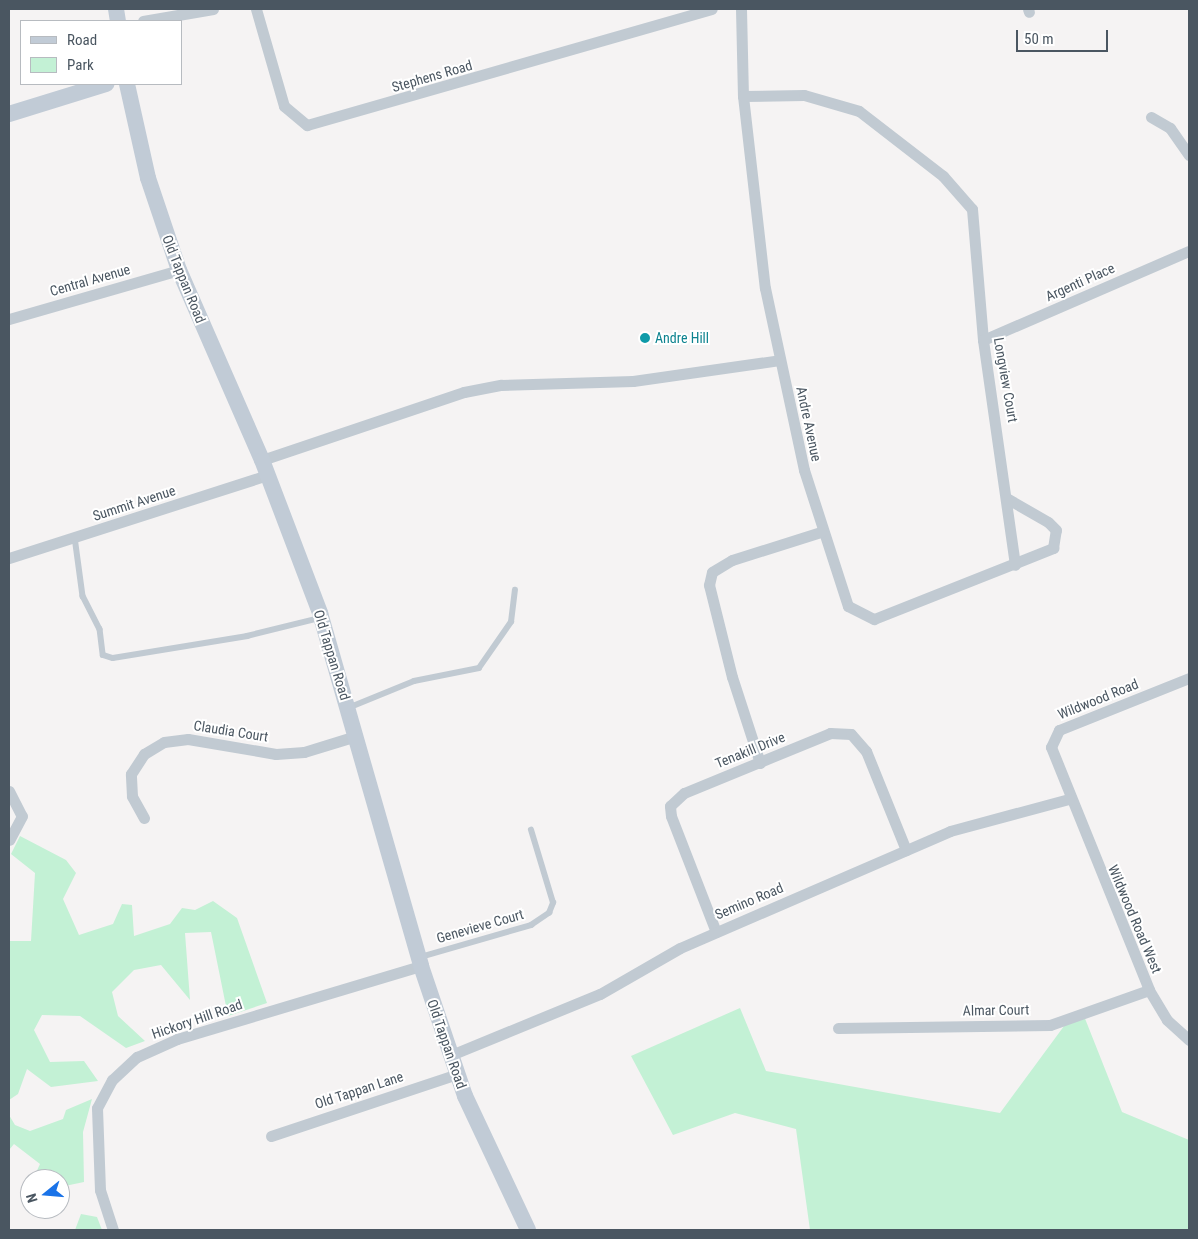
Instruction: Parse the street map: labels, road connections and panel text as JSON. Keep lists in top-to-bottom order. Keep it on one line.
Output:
{"streets":{"main road":["Old Tappan Road"],"street":["Stephens Road","Central Avenue","Argenti Place","Longview Court","Andre Avenue","Summit Avenue","Wildwood Road","Claudia Court","Tenakill Drive","Semino Road","Wildwood Road West","Almar Court","Hickory Hill Road","Old Tappan Lane"],"lane":["Genevieve Court"]},"crossings":[["Old Tappan Road","Central Avenue"],["Old Tappan Road","Summit Avenue"],["Old Tappan Road","Claudia Court"],["Old Tappan Road","Semino Road"],["Old Tappan Road","Genevieve Court"],["Old Tappan Road","Hickory Hill Road"],["Old Tappan Road","Old Tappan Lane"],["Argenti Place","Longview Court"],["Longview Court","Andre Avenue"],["Wildwood Road","Semino Road"],["Wildwood Road","Wildwood Road West"],["Tenakill Drive","Semino Road"],["Semino Road","Wildwood Road West"],["Wildwood Road West","Almar Court"],["Genevieve Court","Hickory Hill Road"]],"places":["Andre Hill"],"legend":["Road","Park"],"scale_bar":"50 m","north":"left"}
